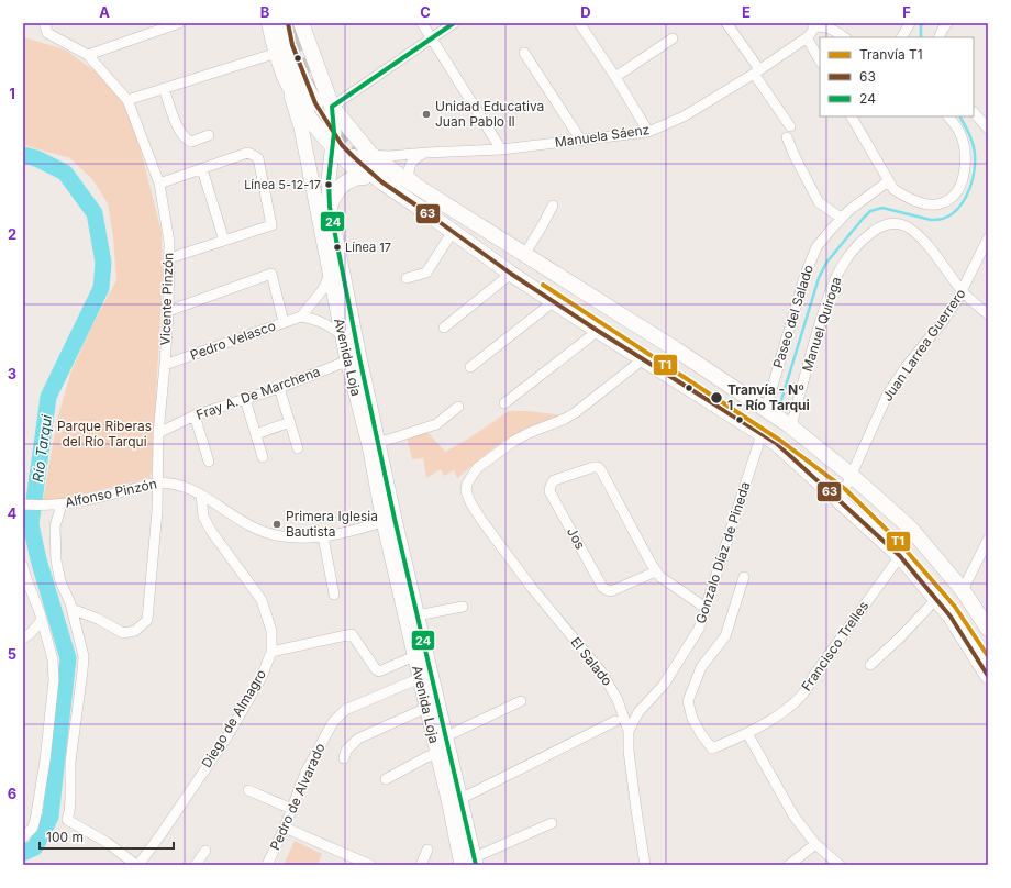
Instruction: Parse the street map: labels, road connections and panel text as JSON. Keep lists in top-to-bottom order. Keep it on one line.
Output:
{"streets":{"main road":["Avenida Loja"],"street":["Manuela Sáenz","Vicente Pinzón","Paseo del Salado","Manuel Quiroga","Pedro Velasco","Juan Larrea Guerrero","Fray A. De Marchena","Alfonso Pinzón","Jos","Gonzalo Díaz de Pineda","Francisco Trelles","El Salado","Diego de Almagro","Pedro de Alvarado"]},"crossings":[["Vicente Pinzón","Pedro Velasco"],["Vicente Pinzón","Fray A. De Marchena"],["Vicente Pinzón","Alfonso Pinzón"],["Manuel Quiroga","Juan Larrea Guerrero"],["Avenida Loja","Fray A. De Marchena"],["Avenida Loja","Alfonso Pinzón"],["Avenida Loja","Pedro de Alvarado"],["Alfonso Pinzón","Diego de Almagro"],["Gonzalo Díaz de Pineda","El Salado"]],"water":["Río Tarqui"],"parks":["Parque Riberas del Río Tarqui"],"places":["Unidad Educativa Juan Pablo II","Línea 5-12-17","Línea 17","Tranvía - Nº 1 - Río Tarqui","Primera Iglesia Bautista"],"lines":["transit line 63","transit line 24","tram line T1"],"legend":["Tranvía T1","63","24"],"scale_bar":"100 m","grid":{"columns":["A","B","C","D","E","F"],"rows":["1","2","3","4","5","6"]}}
